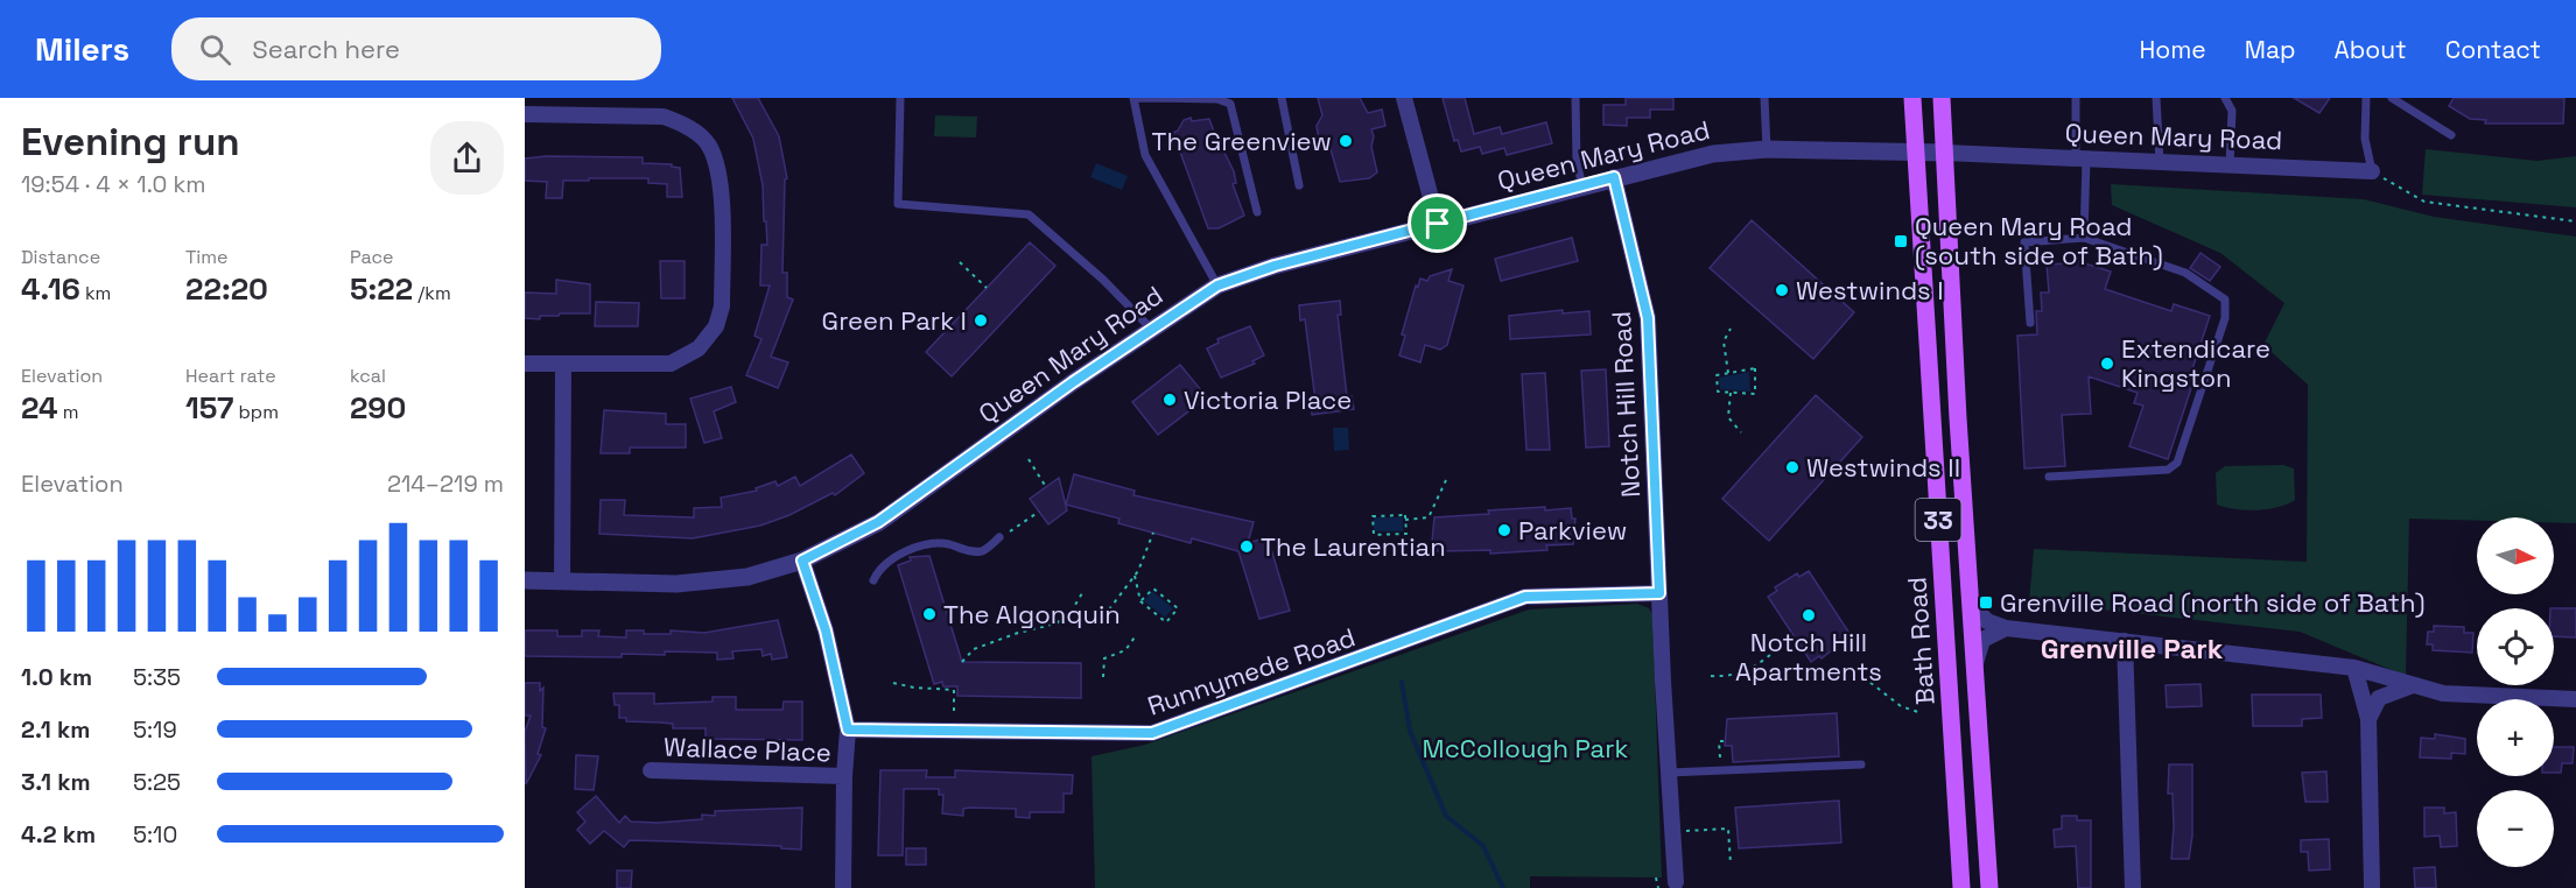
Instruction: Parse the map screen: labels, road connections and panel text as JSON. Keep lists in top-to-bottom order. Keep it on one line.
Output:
{"streets":{"main road":["33","Bath Road"],"street":["Queen Mary Road","Notch Hill Road","Runnymede Road","Wallace Place"]},"crossings":[["Queen Mary Road","Notch Hill Road"],["Queen Mary Road","Bath Road"],["Notch Hill Road","Runnymede Road"]],"districts":["Grenville Park"],"parks":["McCollough Park"],"places":{"other":["The Greenview","Westwinds I","Green Park I","Extendicare Kingston","Victoria Place","Westwinds II","Parkview","The Laurentian","The Algonquin","Notch Hill Apartments"],"transit":["Queen Mary Road (south side of Bath)","Grenville Road (north side of Bath)"]},"north":"right","page":{"header":"Milers","search":"Search here","nav":["Home","Map","About","Contact"],"heading":["Evening run","19:54 · 4 × 1.0 km"],"stats":[["Distance","4.16 km"],["Time","22:20"],["Pace","5:22 /km"],["Elevation","24 m"],["Heart rate","157 bpm"],["kcal","290"]],"chart":["Elevation","214–219 m"],"map_buttons":["+","−"],"list":[{"name":"1.0 km","note":"5:35"},{"name":"2.1 km","note":"5:19"},{"name":"3.1 km","note":"5:25"},{"name":"4.2 km","note":"5:10"}]}}
